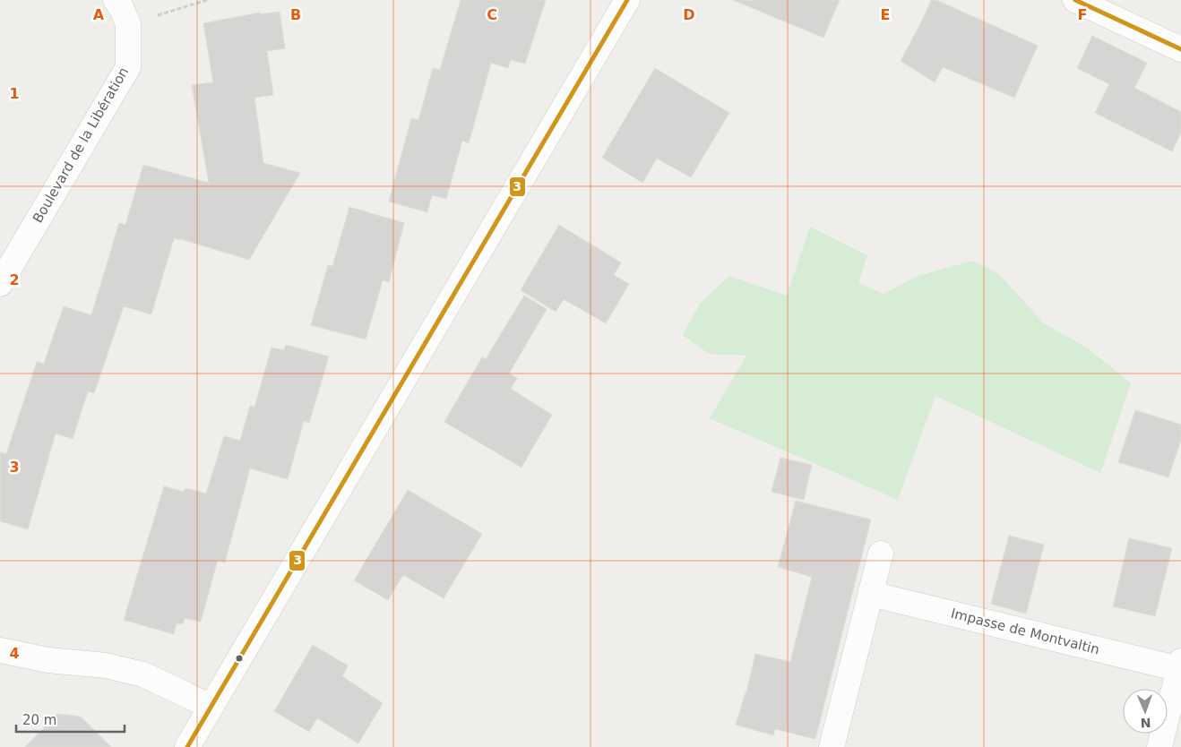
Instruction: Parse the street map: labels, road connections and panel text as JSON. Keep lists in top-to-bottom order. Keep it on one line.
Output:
{"streets":{"street":["Boulevard de la Libération","Impasse de Montvaltin"]},"lines":["transit line 3"],"scale_bar":"20 m","north":"bottom","grid":{"columns":["A","B","C","D","E","F"],"rows":["1","2","3","4"]}}
